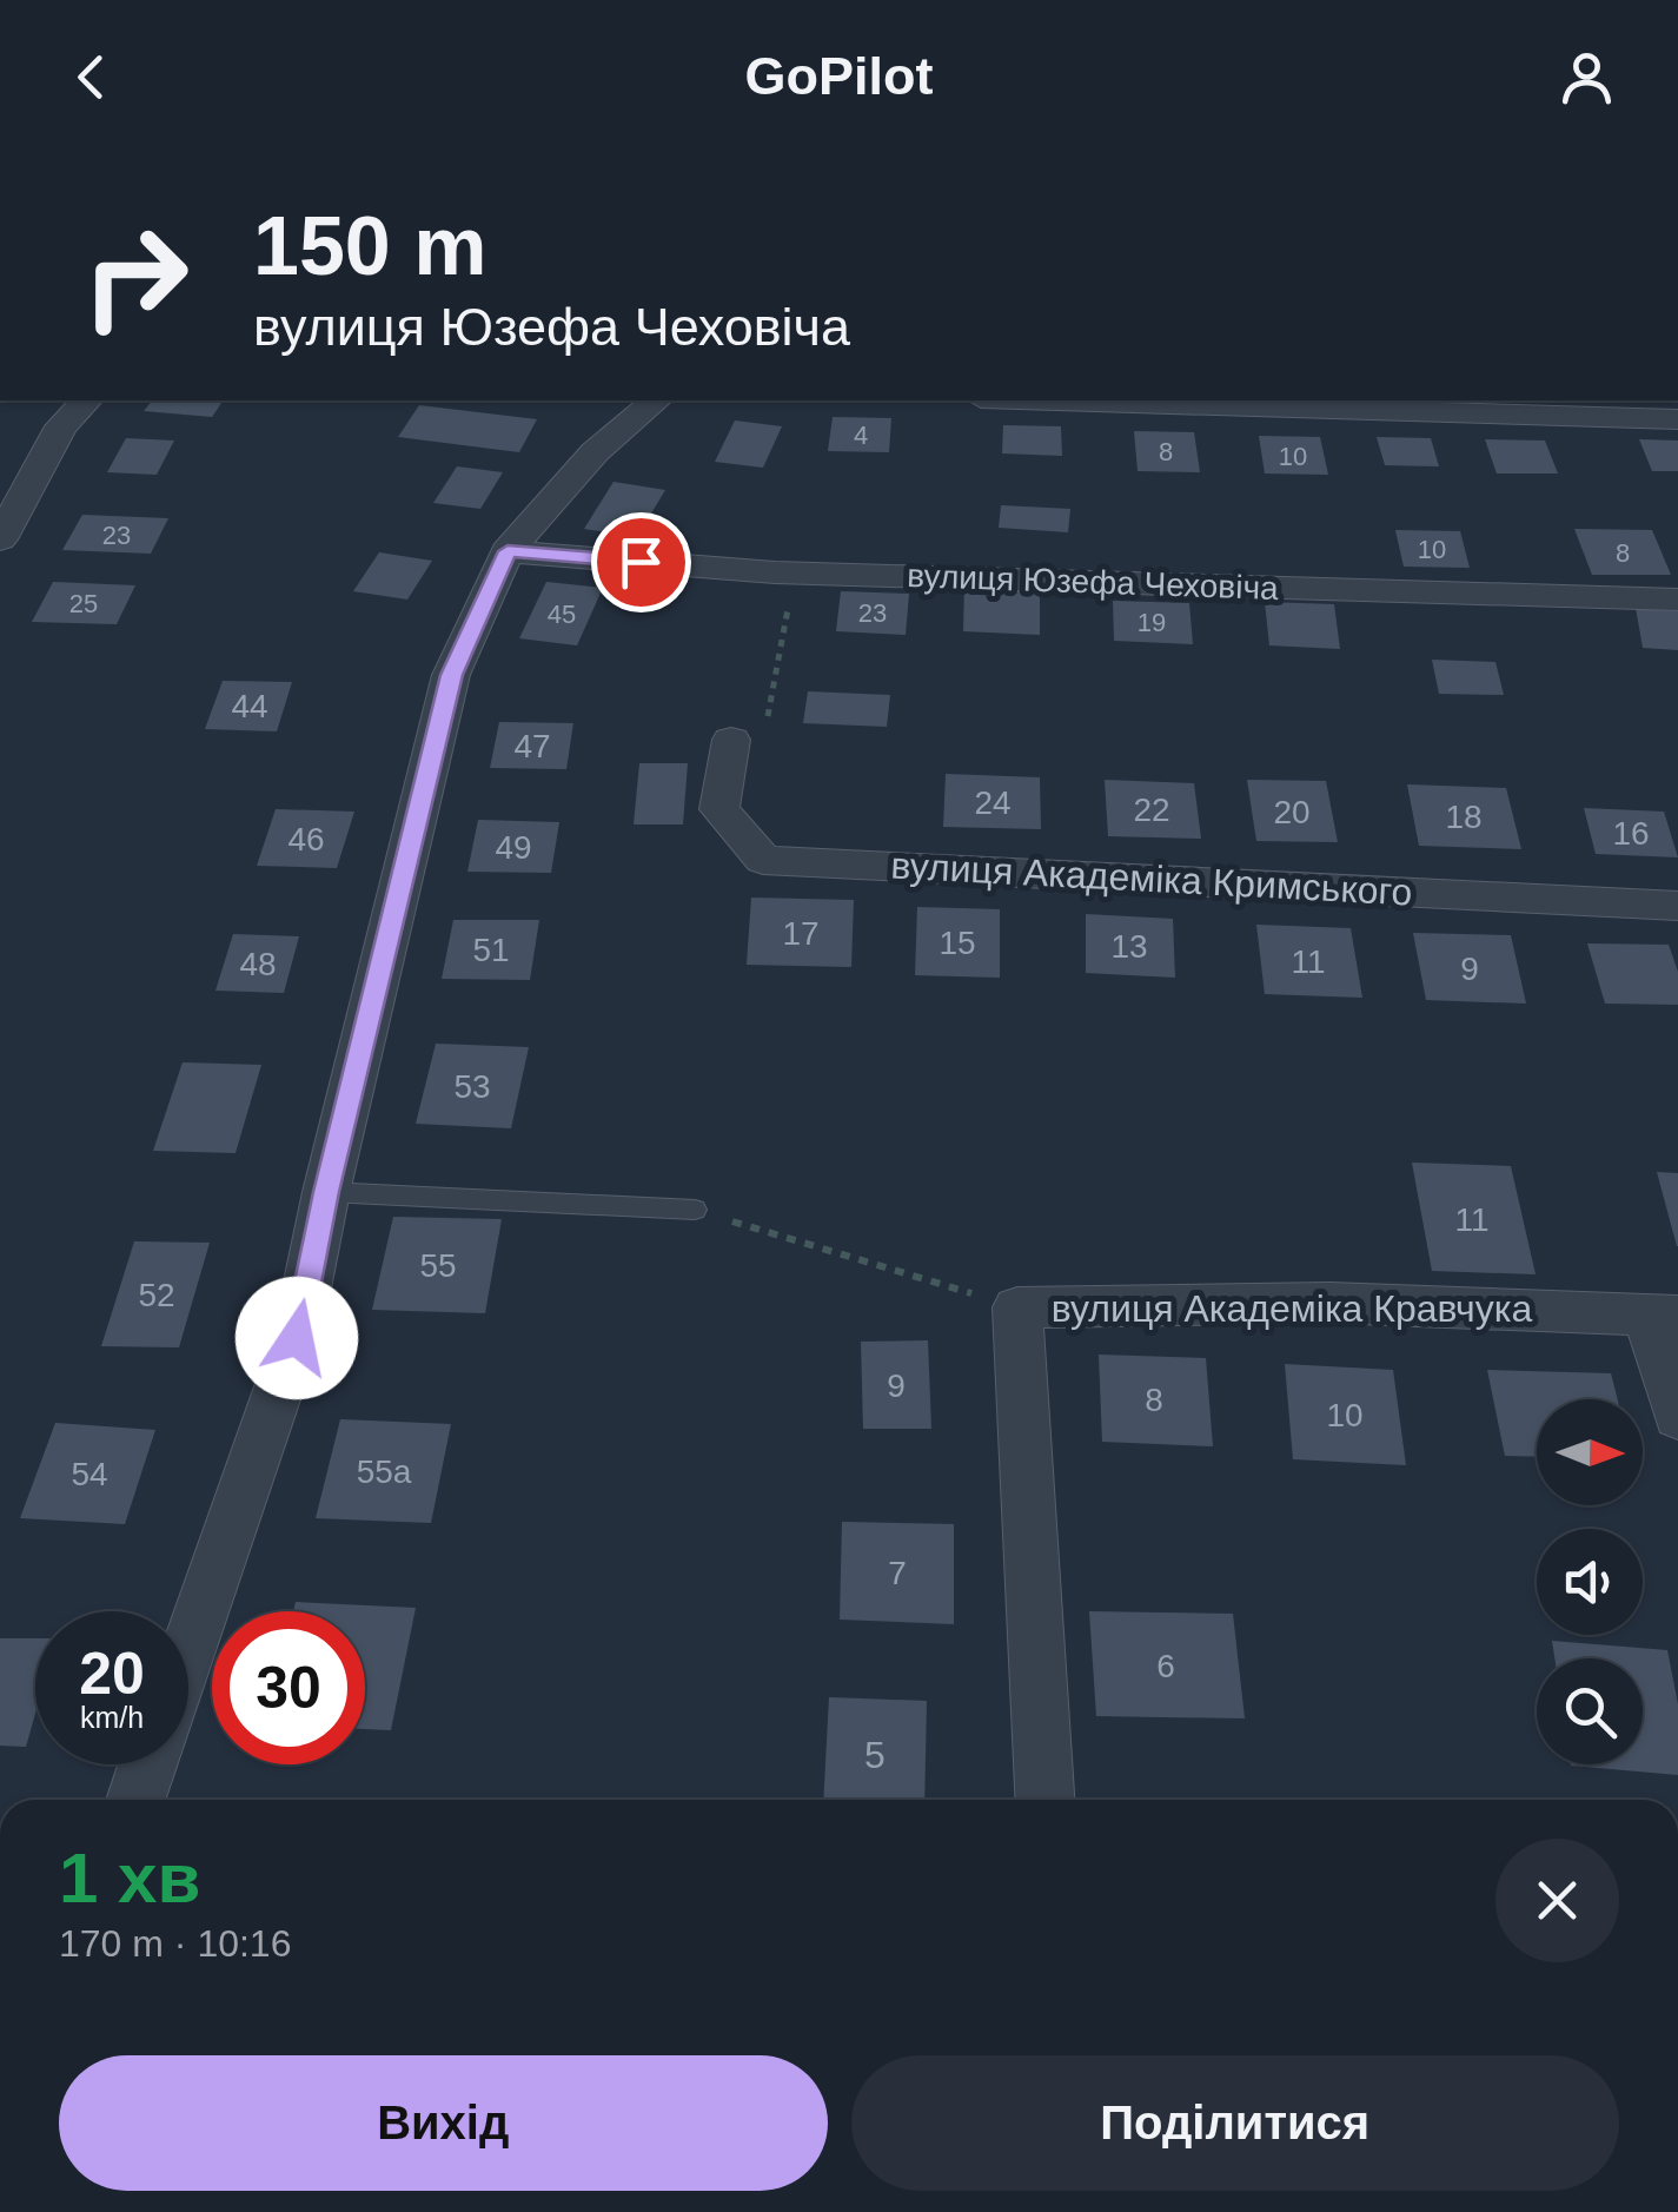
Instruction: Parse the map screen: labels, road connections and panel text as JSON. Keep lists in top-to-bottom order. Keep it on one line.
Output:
{"streets":{"street":["вулиця Юзефа Чеховіча","вулиця Академіка Кримського","вулиця Академіка Кравчука"]},"house_numbers":["4","8","10","23","10","8","25","23","45","19","44","47","24","22","20","18","16","46","49","17","15","13","51","11","48","9","53","11","55","52","9","8","10","55а","54","7","6","5"],"north":"right","page":{"header":"GoPilot","turn":["150 m","вулиця Юзефа Чеховіча"],"speed":"20 km/h","limit":"30","heading":["1 хв","170 m · 10:16"],"buttons":["Вихід","Поділитися"]}}
